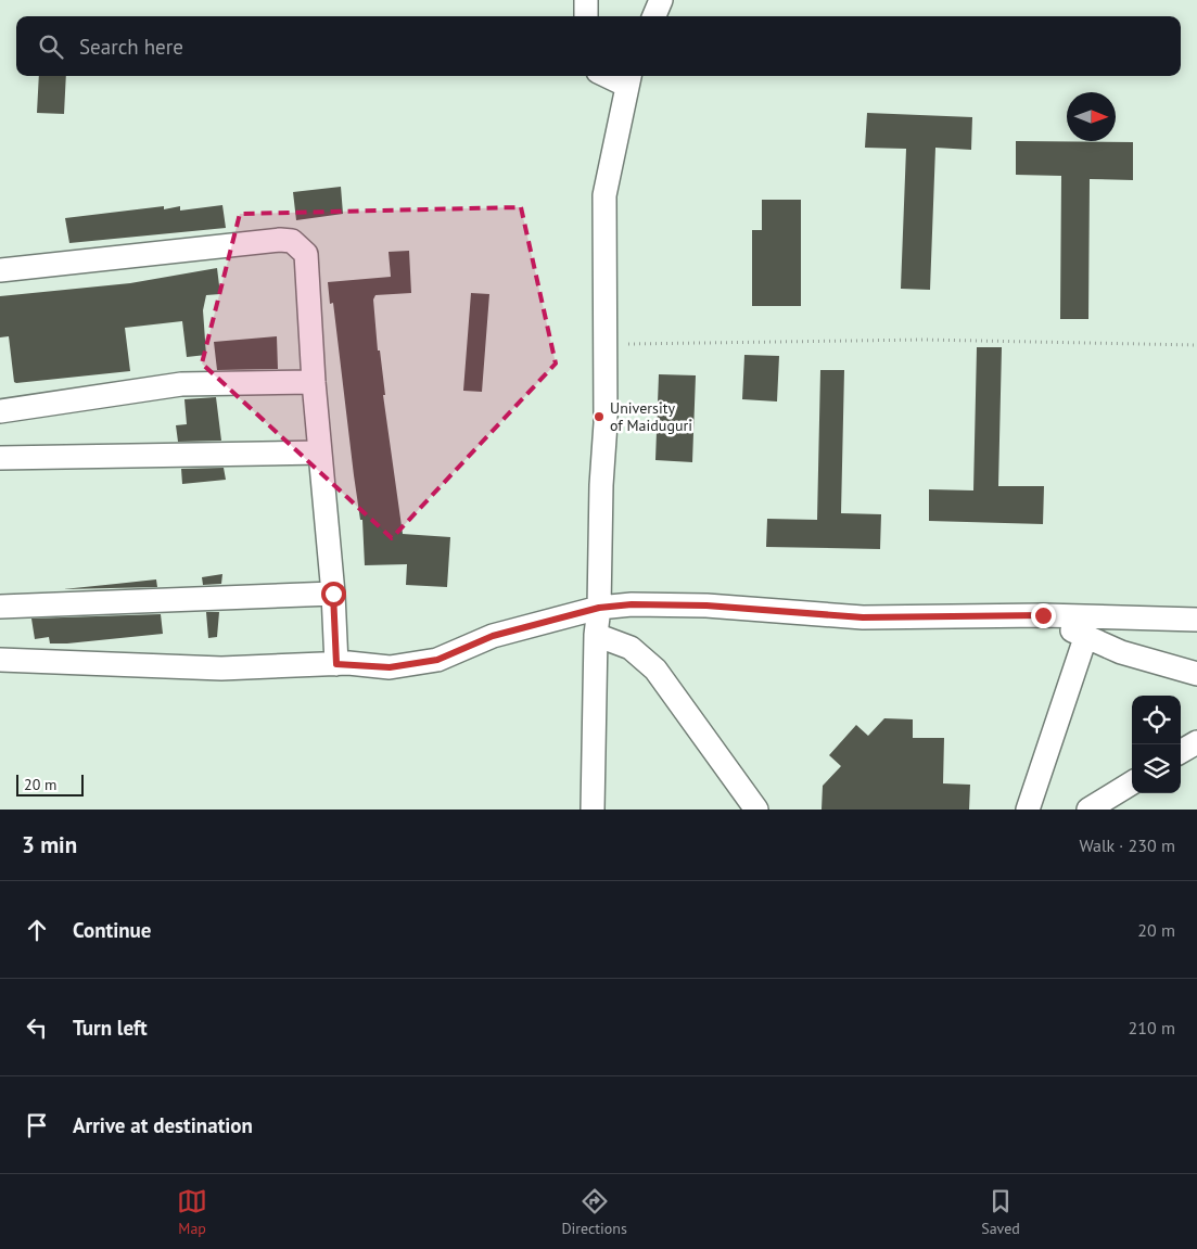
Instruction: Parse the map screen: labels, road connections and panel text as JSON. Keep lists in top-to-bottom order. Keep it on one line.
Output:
{"places":["University of Maiduguri"],"scale_bar":"20 m","north":"right","page":{"search":"Search here","scale":"20 m","heading":["3 min","Walk · 230 m"],"list":[["Continue","20 m"],["Turn left","210 m"],"Arrive at destination"],"nav":["Map","Directions","Saved"]}}
